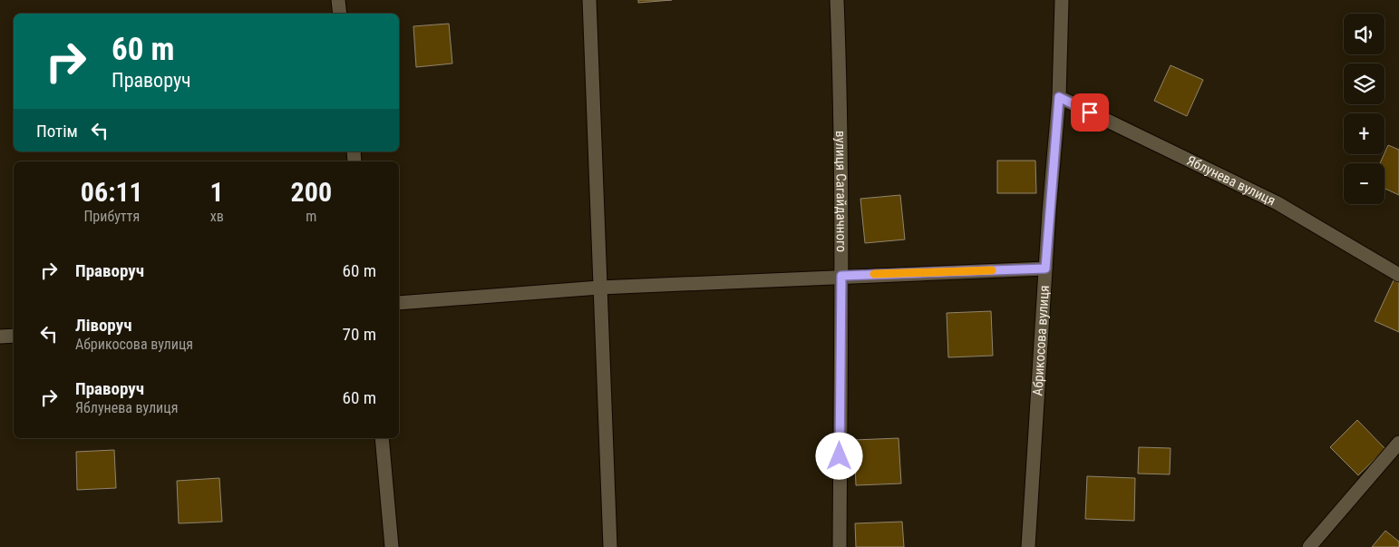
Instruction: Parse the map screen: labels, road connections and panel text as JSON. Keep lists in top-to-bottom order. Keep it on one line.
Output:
{"streets":{"street":["Яблунева вулиця","вулиця Сагайдачного","Абрикосова вулиця"]},"crossings":[["Яблунева вулиця","Абрикосова вулиця"]],"page":{"map_buttons":["+","−"],"turn":["60 m","Праворуч"],"then":"Потім","eta":["06:11","Прибуття","1","хв","200","m"],"list":[{"name":"Праворуч","value":"60 m"},{"name":"Ліворуч","note":"Абрикосова вулиця","value":"70 m"},{"name":"Праворуч","note":"Яблунева вулиця","value":"60 m"}]}}
